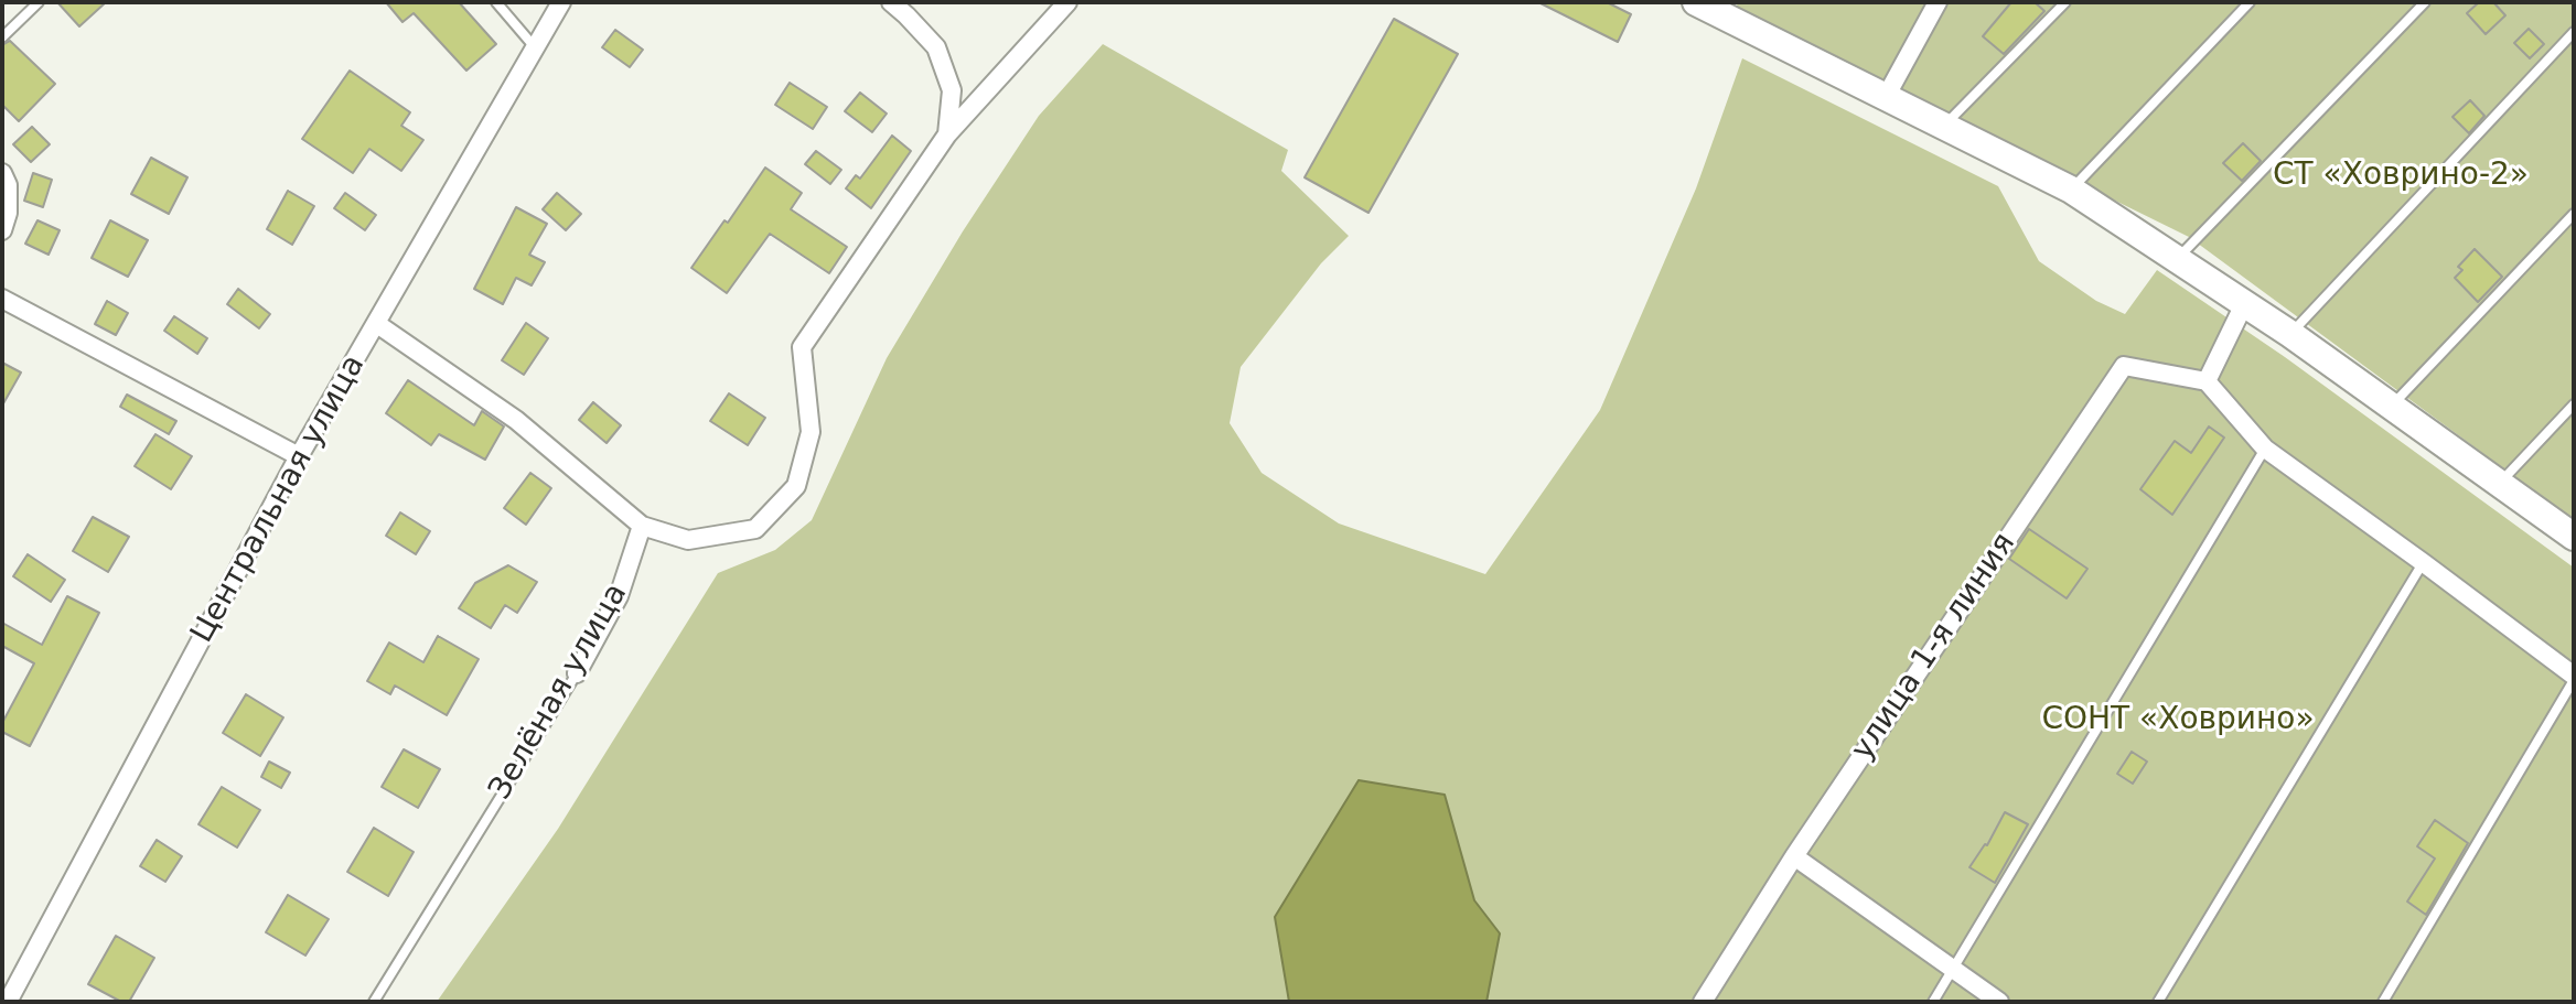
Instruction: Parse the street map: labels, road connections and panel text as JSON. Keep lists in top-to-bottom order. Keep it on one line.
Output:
{"streets":{"street":["Центральная улица","улица 1-я линия","Зелёная улица"]},"parks":["СТ «Ховрино-2»","СОНТ «Ховрино»"]}
